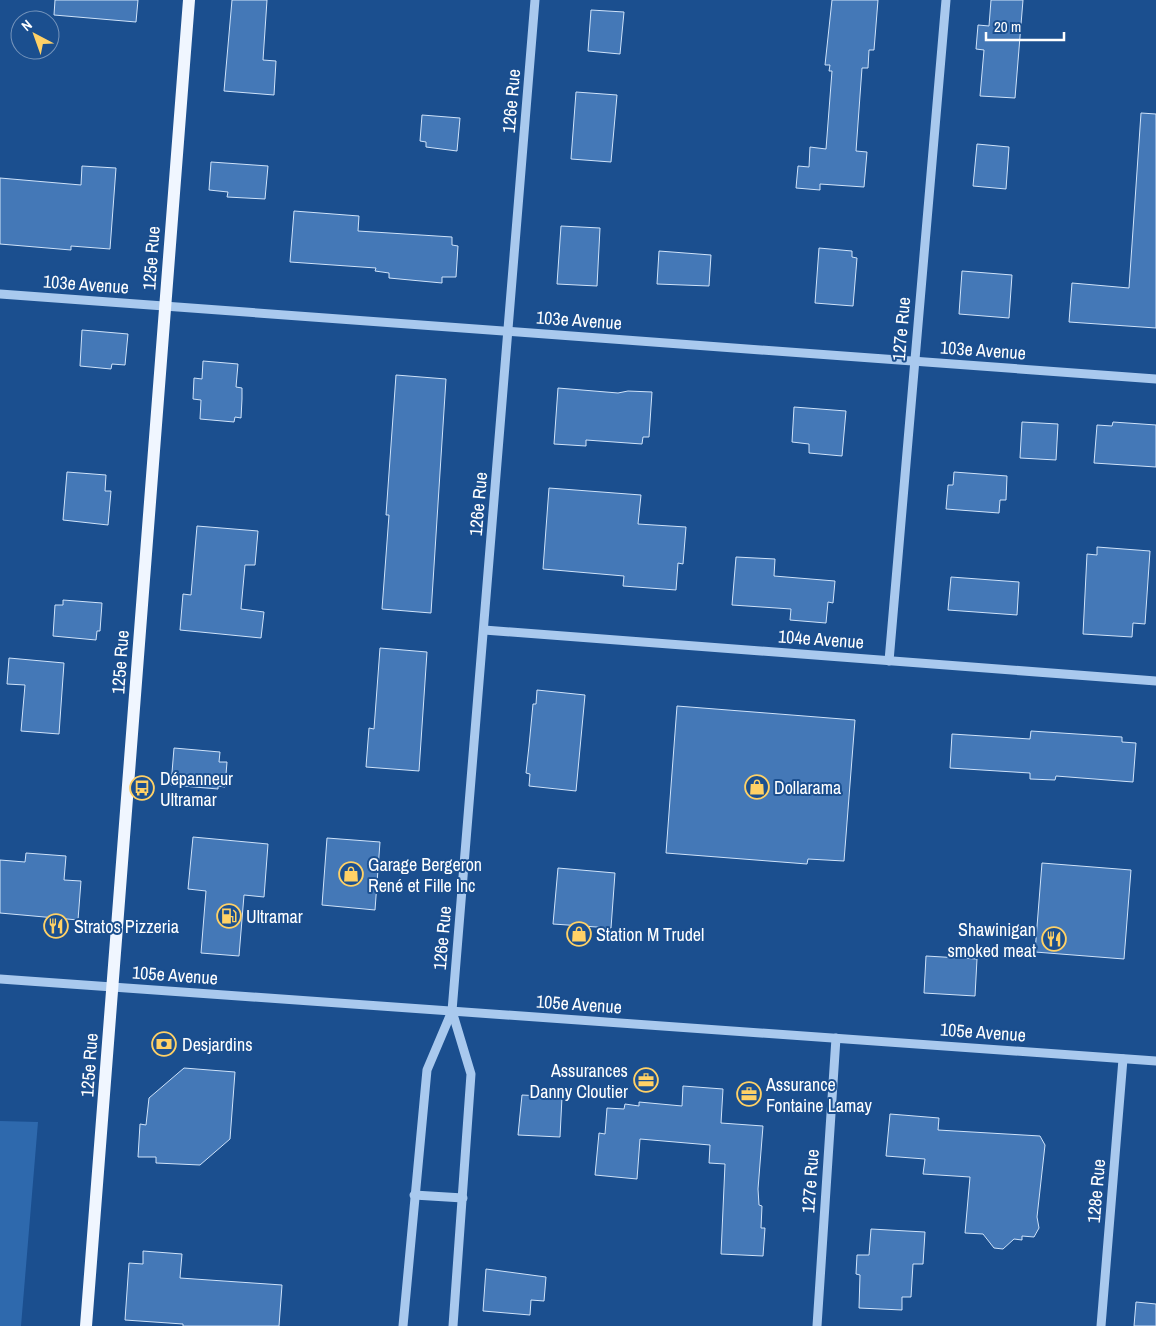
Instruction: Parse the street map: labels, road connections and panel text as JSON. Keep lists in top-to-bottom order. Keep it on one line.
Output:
{"streets":{"main road":["125e Rue"],"street":["126e Rue","103e Avenue","127e Rue","104e Avenue","105e Avenue","128e Rue"]},"crossings":[["126e Rue","103e Avenue"],["126e Rue","104e Avenue"],["126e Rue","105e Avenue"],["125e Rue","103e Avenue"],["125e Rue","105e Avenue"],["103e Avenue","127e Rue"],["127e Rue","104e Avenue"],["127e Rue","105e Avenue"],["105e Avenue","128e Rue"]],"places":{"shop":["Dollarama","Garage Bergeron René et Fille Inc","Station M Trudel"],"bus stop":["Dépanneur Ultramar"],"fuel station":["Ultramar"],"restaurant":["Stratos Pizzeria","Shawinigan smoked meat"],"bank":["Desjardins"],"office":["Assurances Danny Cloutier","Assurance Fontaine Lamay"]},"scale_bar":"20 m","north":"top left"}
